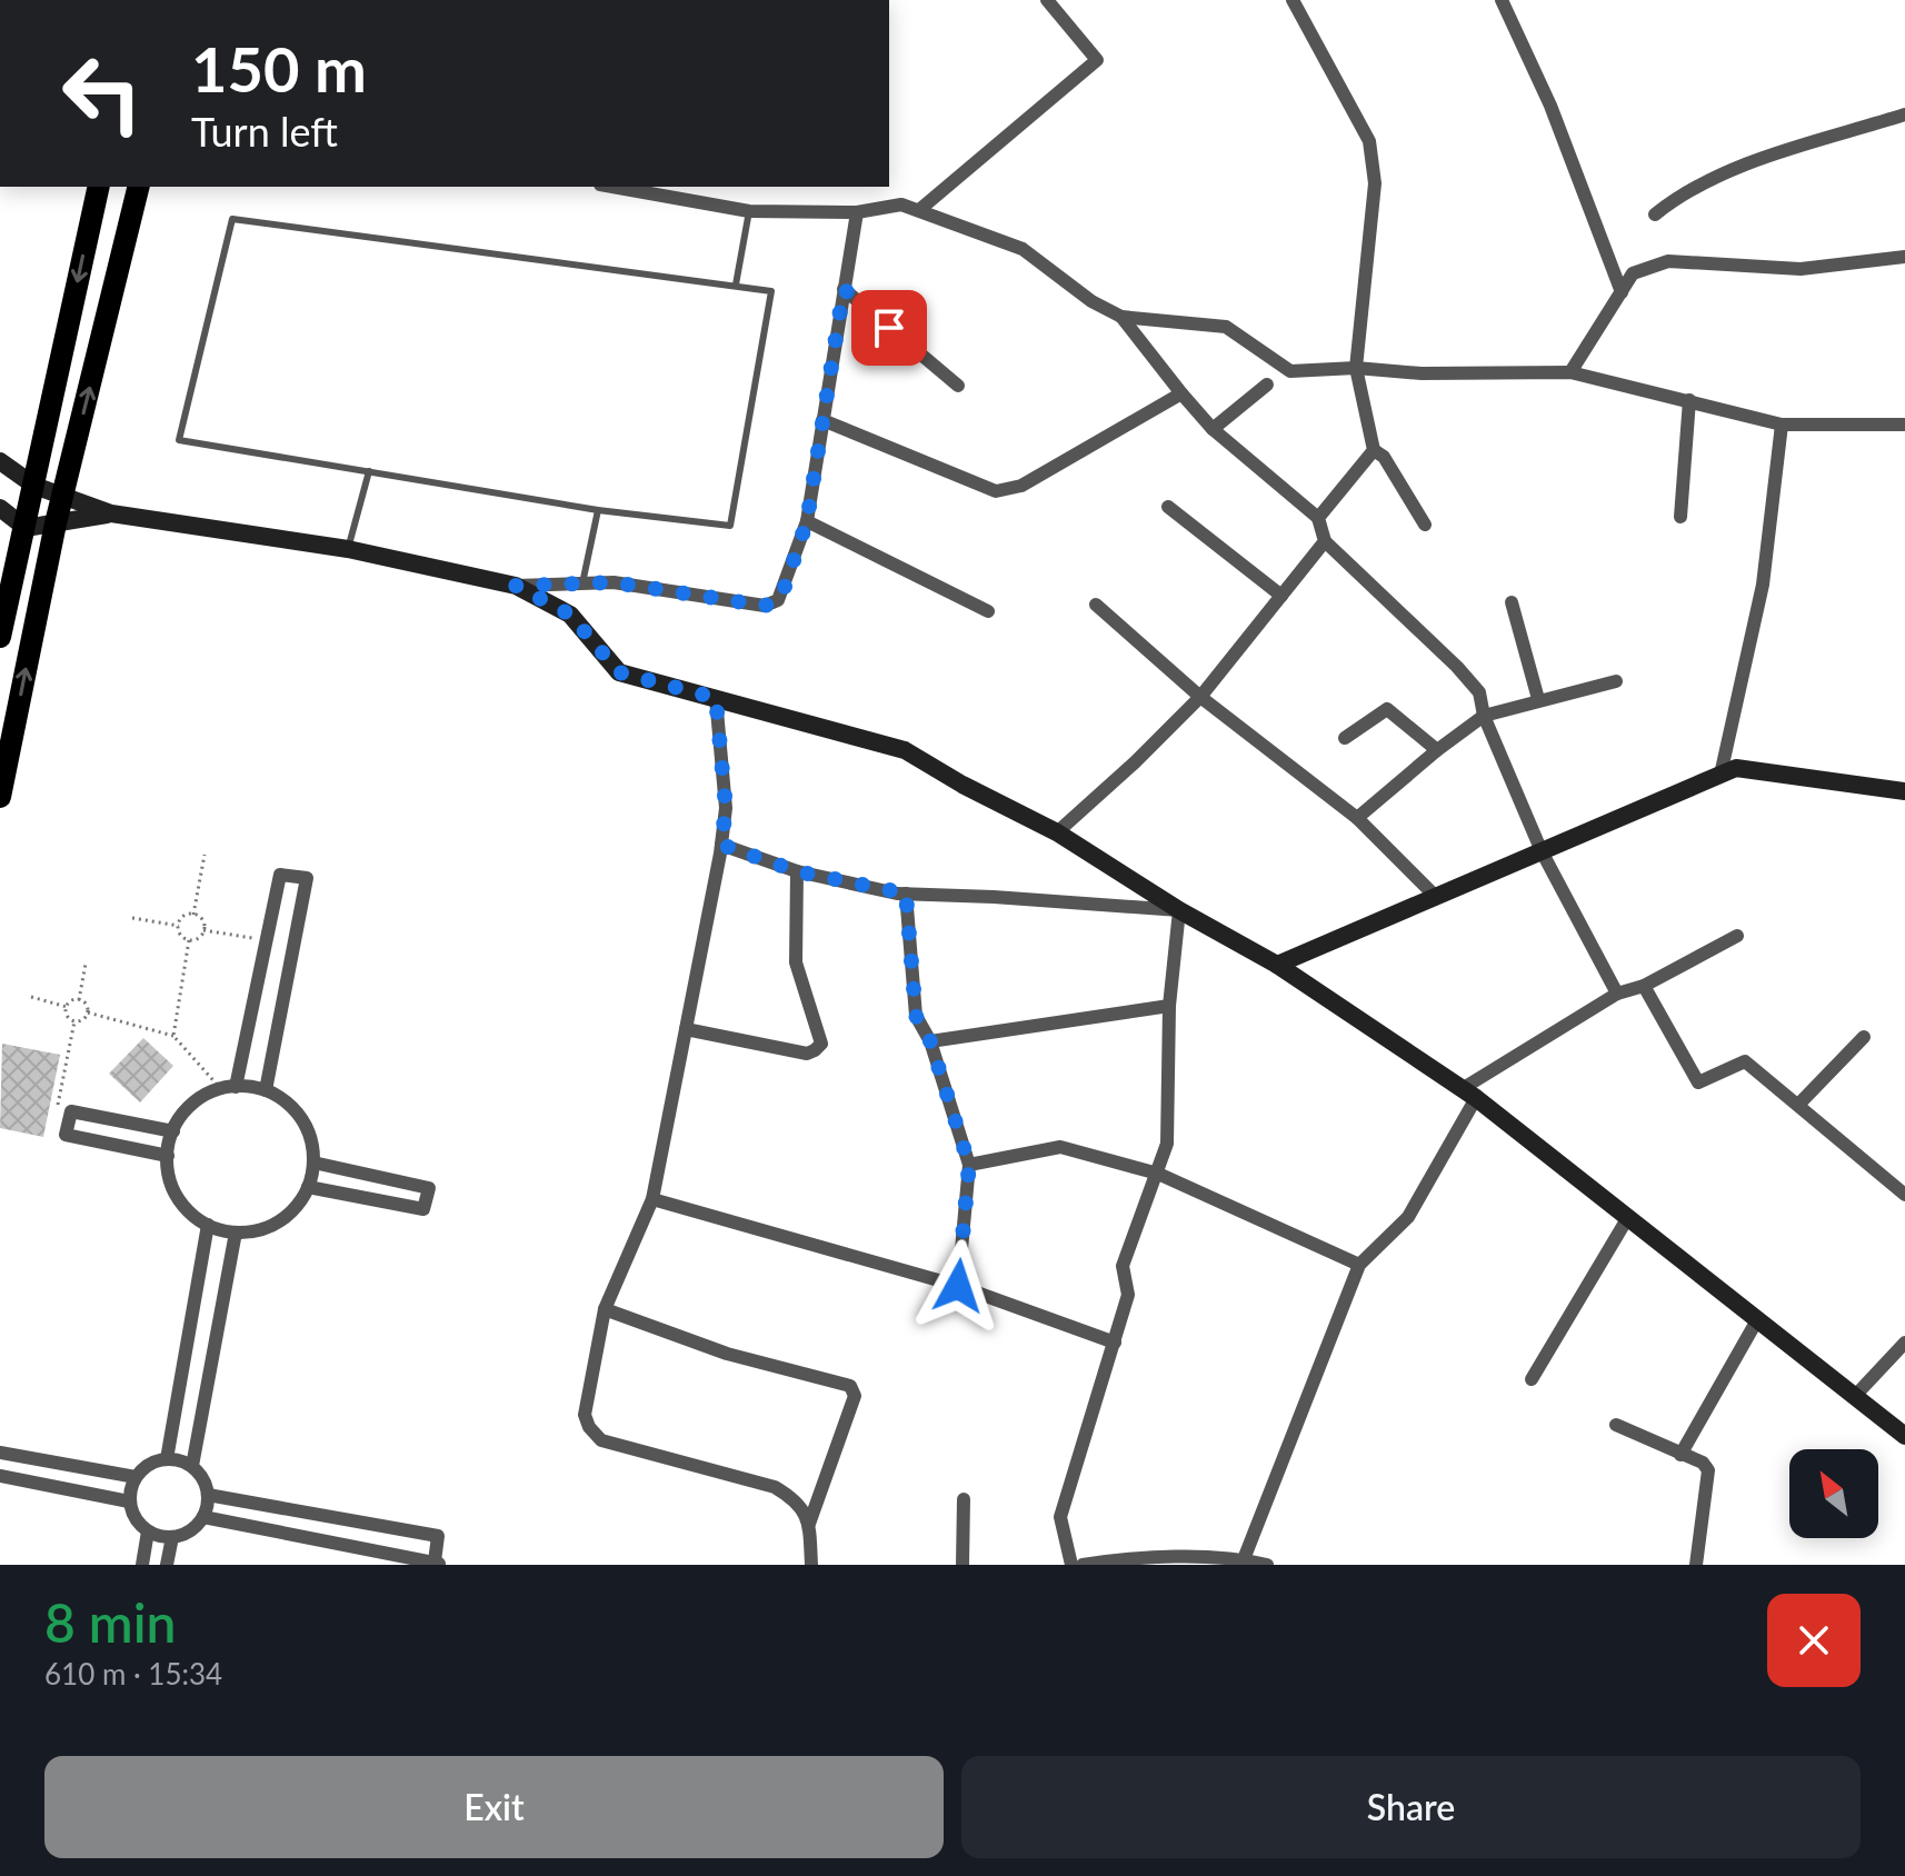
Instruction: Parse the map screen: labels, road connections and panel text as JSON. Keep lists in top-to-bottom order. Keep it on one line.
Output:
{"north":"top left","page":{"turn":["150 m","Turn left"],"heading":["8 min","610 m · 15:34"],"buttons":["Exit","Share"]}}
